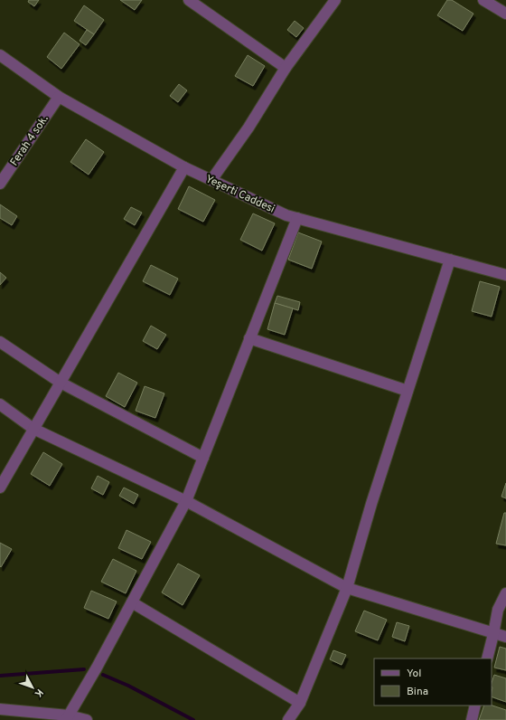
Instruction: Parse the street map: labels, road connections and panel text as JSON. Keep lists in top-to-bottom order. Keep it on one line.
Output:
{"streets":{"street":["Ferah 4 sok.","Yeşerti Caddesi"]},"crossings":[["Ferah 4 sok.","Yeşerti Caddesi"]],"legend":["Yol","Bina"],"north":"bottom right"}
